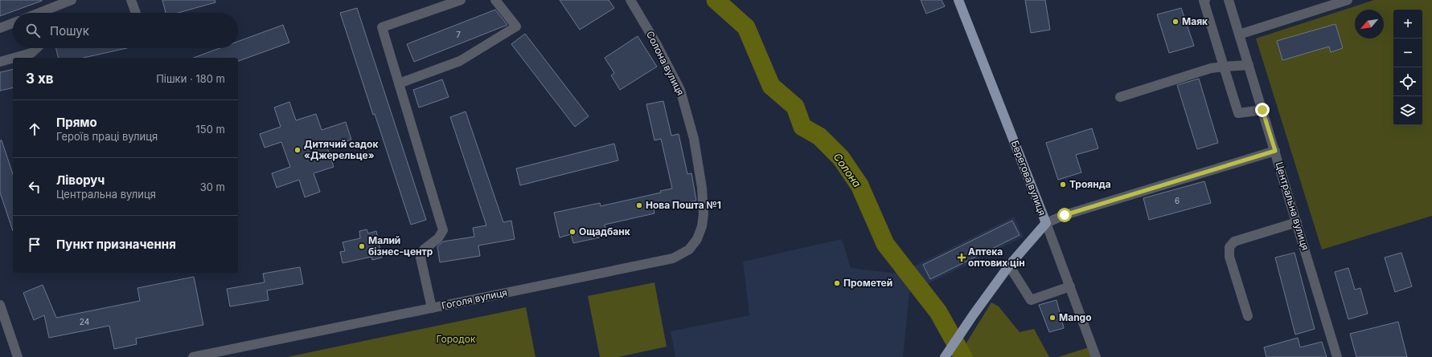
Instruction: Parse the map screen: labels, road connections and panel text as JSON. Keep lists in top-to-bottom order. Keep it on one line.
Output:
{"streets":{"main road":["Берегова вулиця"],"street":["Солона вулиця","Центральна вулиця","Гоголя вулиця"]},"crossings":[["Солона вулиця","Гоголя вулиця"]],"water":["Солона"],"parks":["Городок"],"places":{"other":["Маяк","Дитячий садок «Джерельце»","Троянда","Нова Пошта №1","Ощадбанк","Малий бізнес-центр","Прометей","Mango"],"health":["Аптека оптових цін"]},"house_numbers":["7","6","24"],"north":"bottom left","page":{"map_buttons":["+","−"],"search":"Пошук","heading":["3 хв","Пішки · 180 m"],"list":[["Прямо","Героїв праці вулиця","150 m"],["Ліворуч","Центральна вулиця","30 m"],"Пункт призначення"]}}
